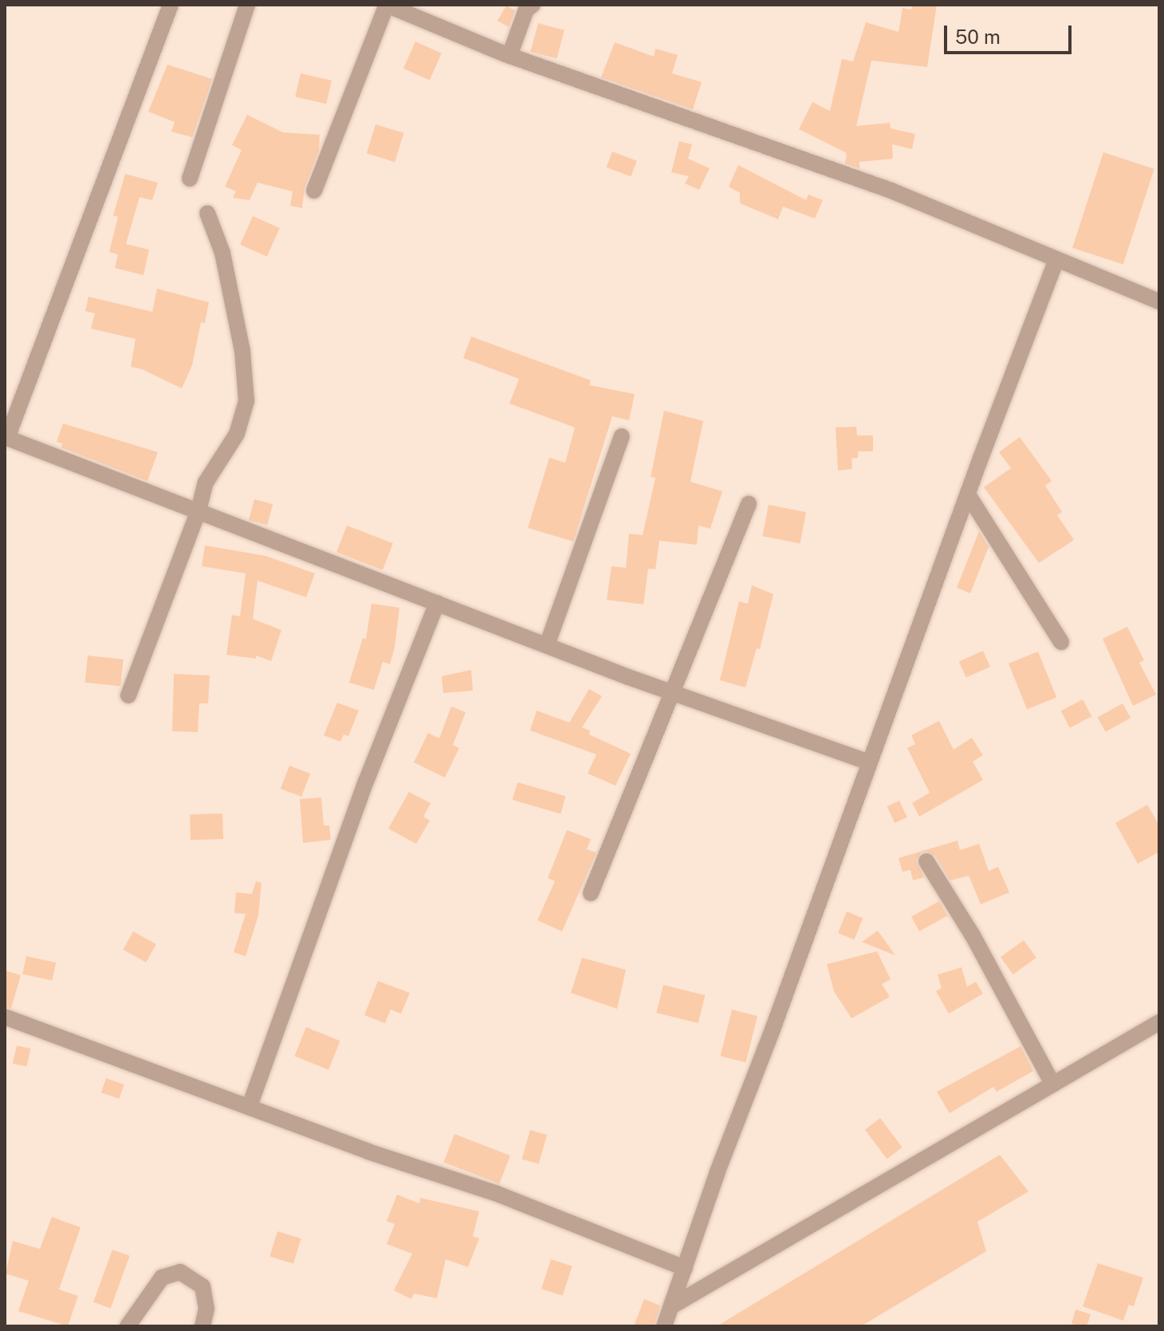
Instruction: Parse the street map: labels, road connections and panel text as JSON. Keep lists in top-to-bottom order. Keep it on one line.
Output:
{"scale_bar":"50 m"}
